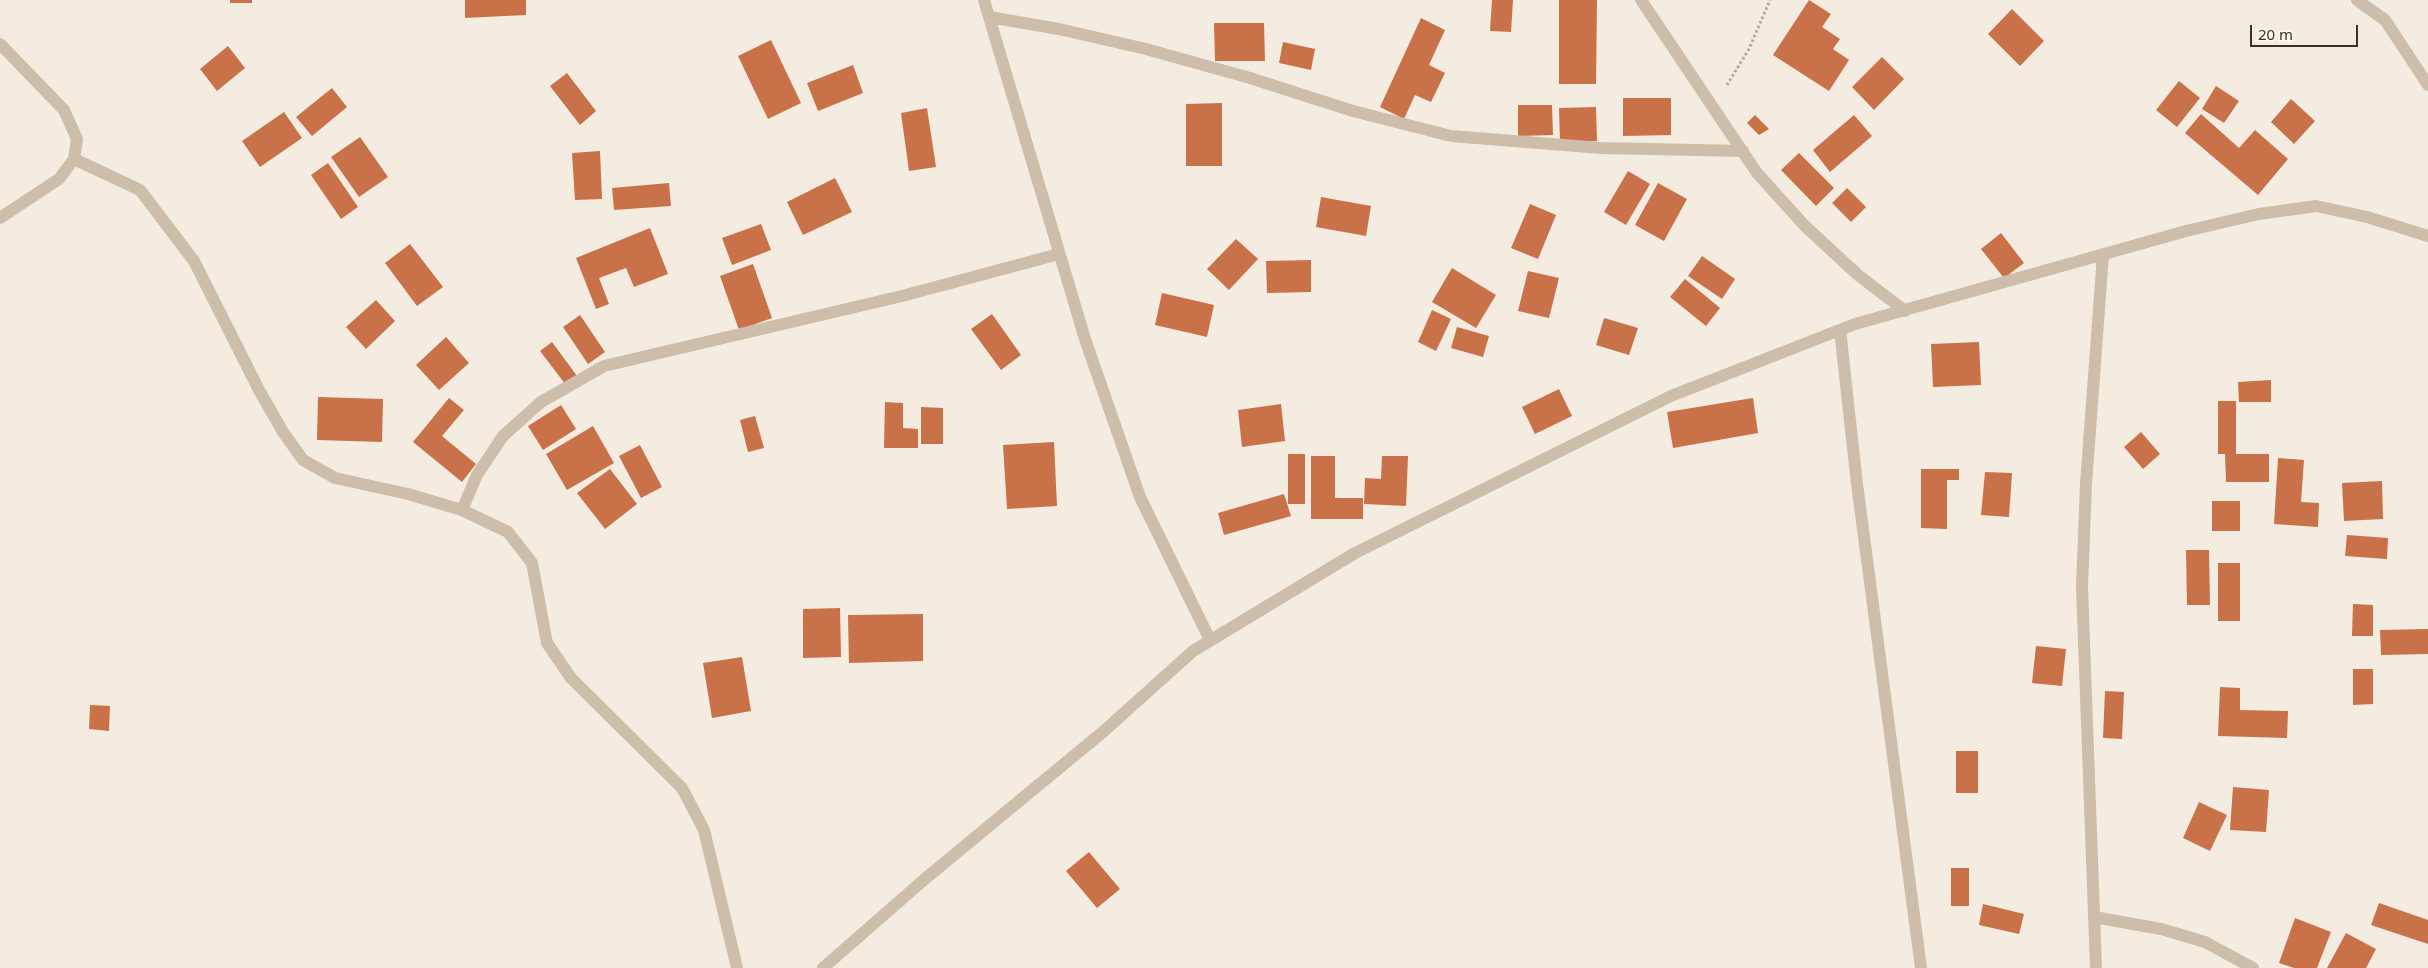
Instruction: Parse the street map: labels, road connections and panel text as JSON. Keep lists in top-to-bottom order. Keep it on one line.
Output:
{"scale_bar":"20 m"}
